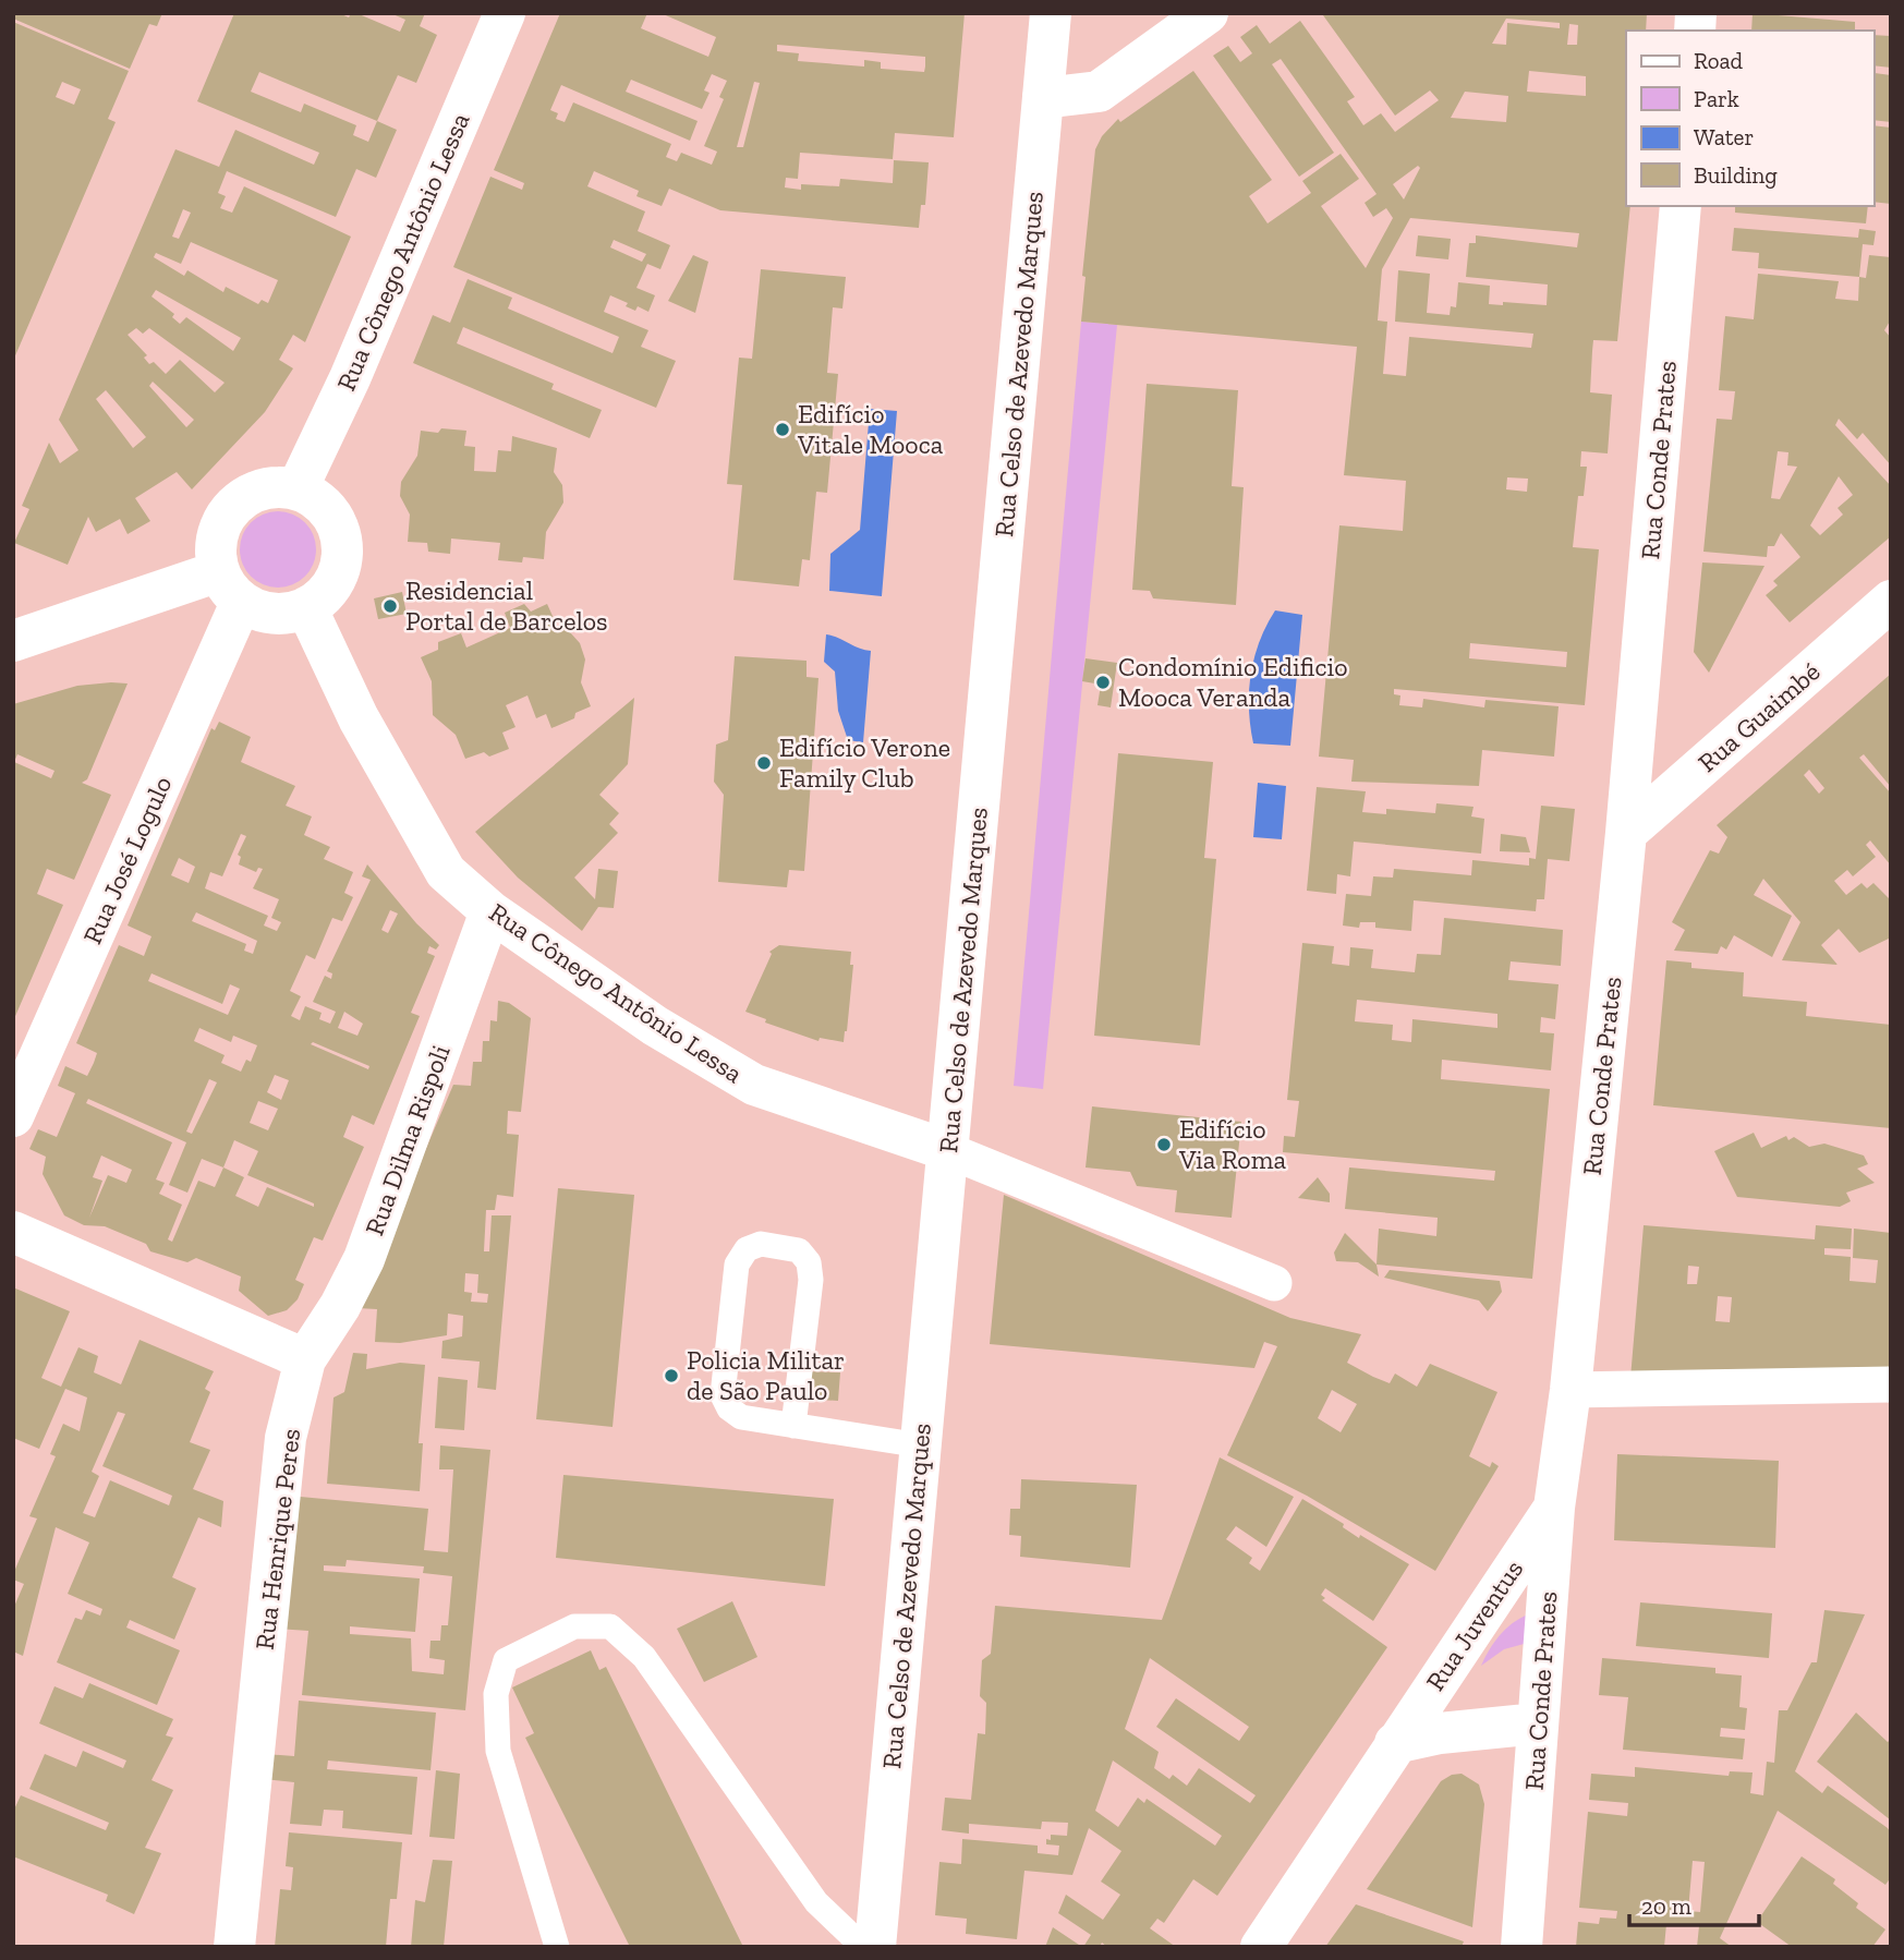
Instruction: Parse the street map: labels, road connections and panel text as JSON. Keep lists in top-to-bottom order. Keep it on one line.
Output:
{"streets":{"street":["Rua Cônego Antônio Lessa","Rua Celso de Azevedo Marques","Rua Conde Prates","Rua Guaimbé","Rua José Logulo","Rua Dilma Rispoli","Rua Henrique Peres","Rua Juventus"]},"crossings":[["Rua Cônego Antônio Lessa","Rua Celso de Azevedo Marques"],["Rua Cônego Antônio Lessa","Rua José Logulo"],["Rua Cônego Antônio Lessa","Rua Dilma Rispoli"],["Rua Conde Prates","Rua Guaimbé"],["Rua Conde Prates","Rua Juventus"],["Rua Dilma Rispoli","Rua Henrique Peres"]],"places":["Edifício Vitale Mooca","Residencial Portal de Barcelos","Condomínio Edificio Mooca Veranda","Edifício Verone Family Club","Edifício Via Roma","Policia Militar de São Paulo"],"legend":["Road","Park","Water","Building"],"scale_bar":"20 m"}
